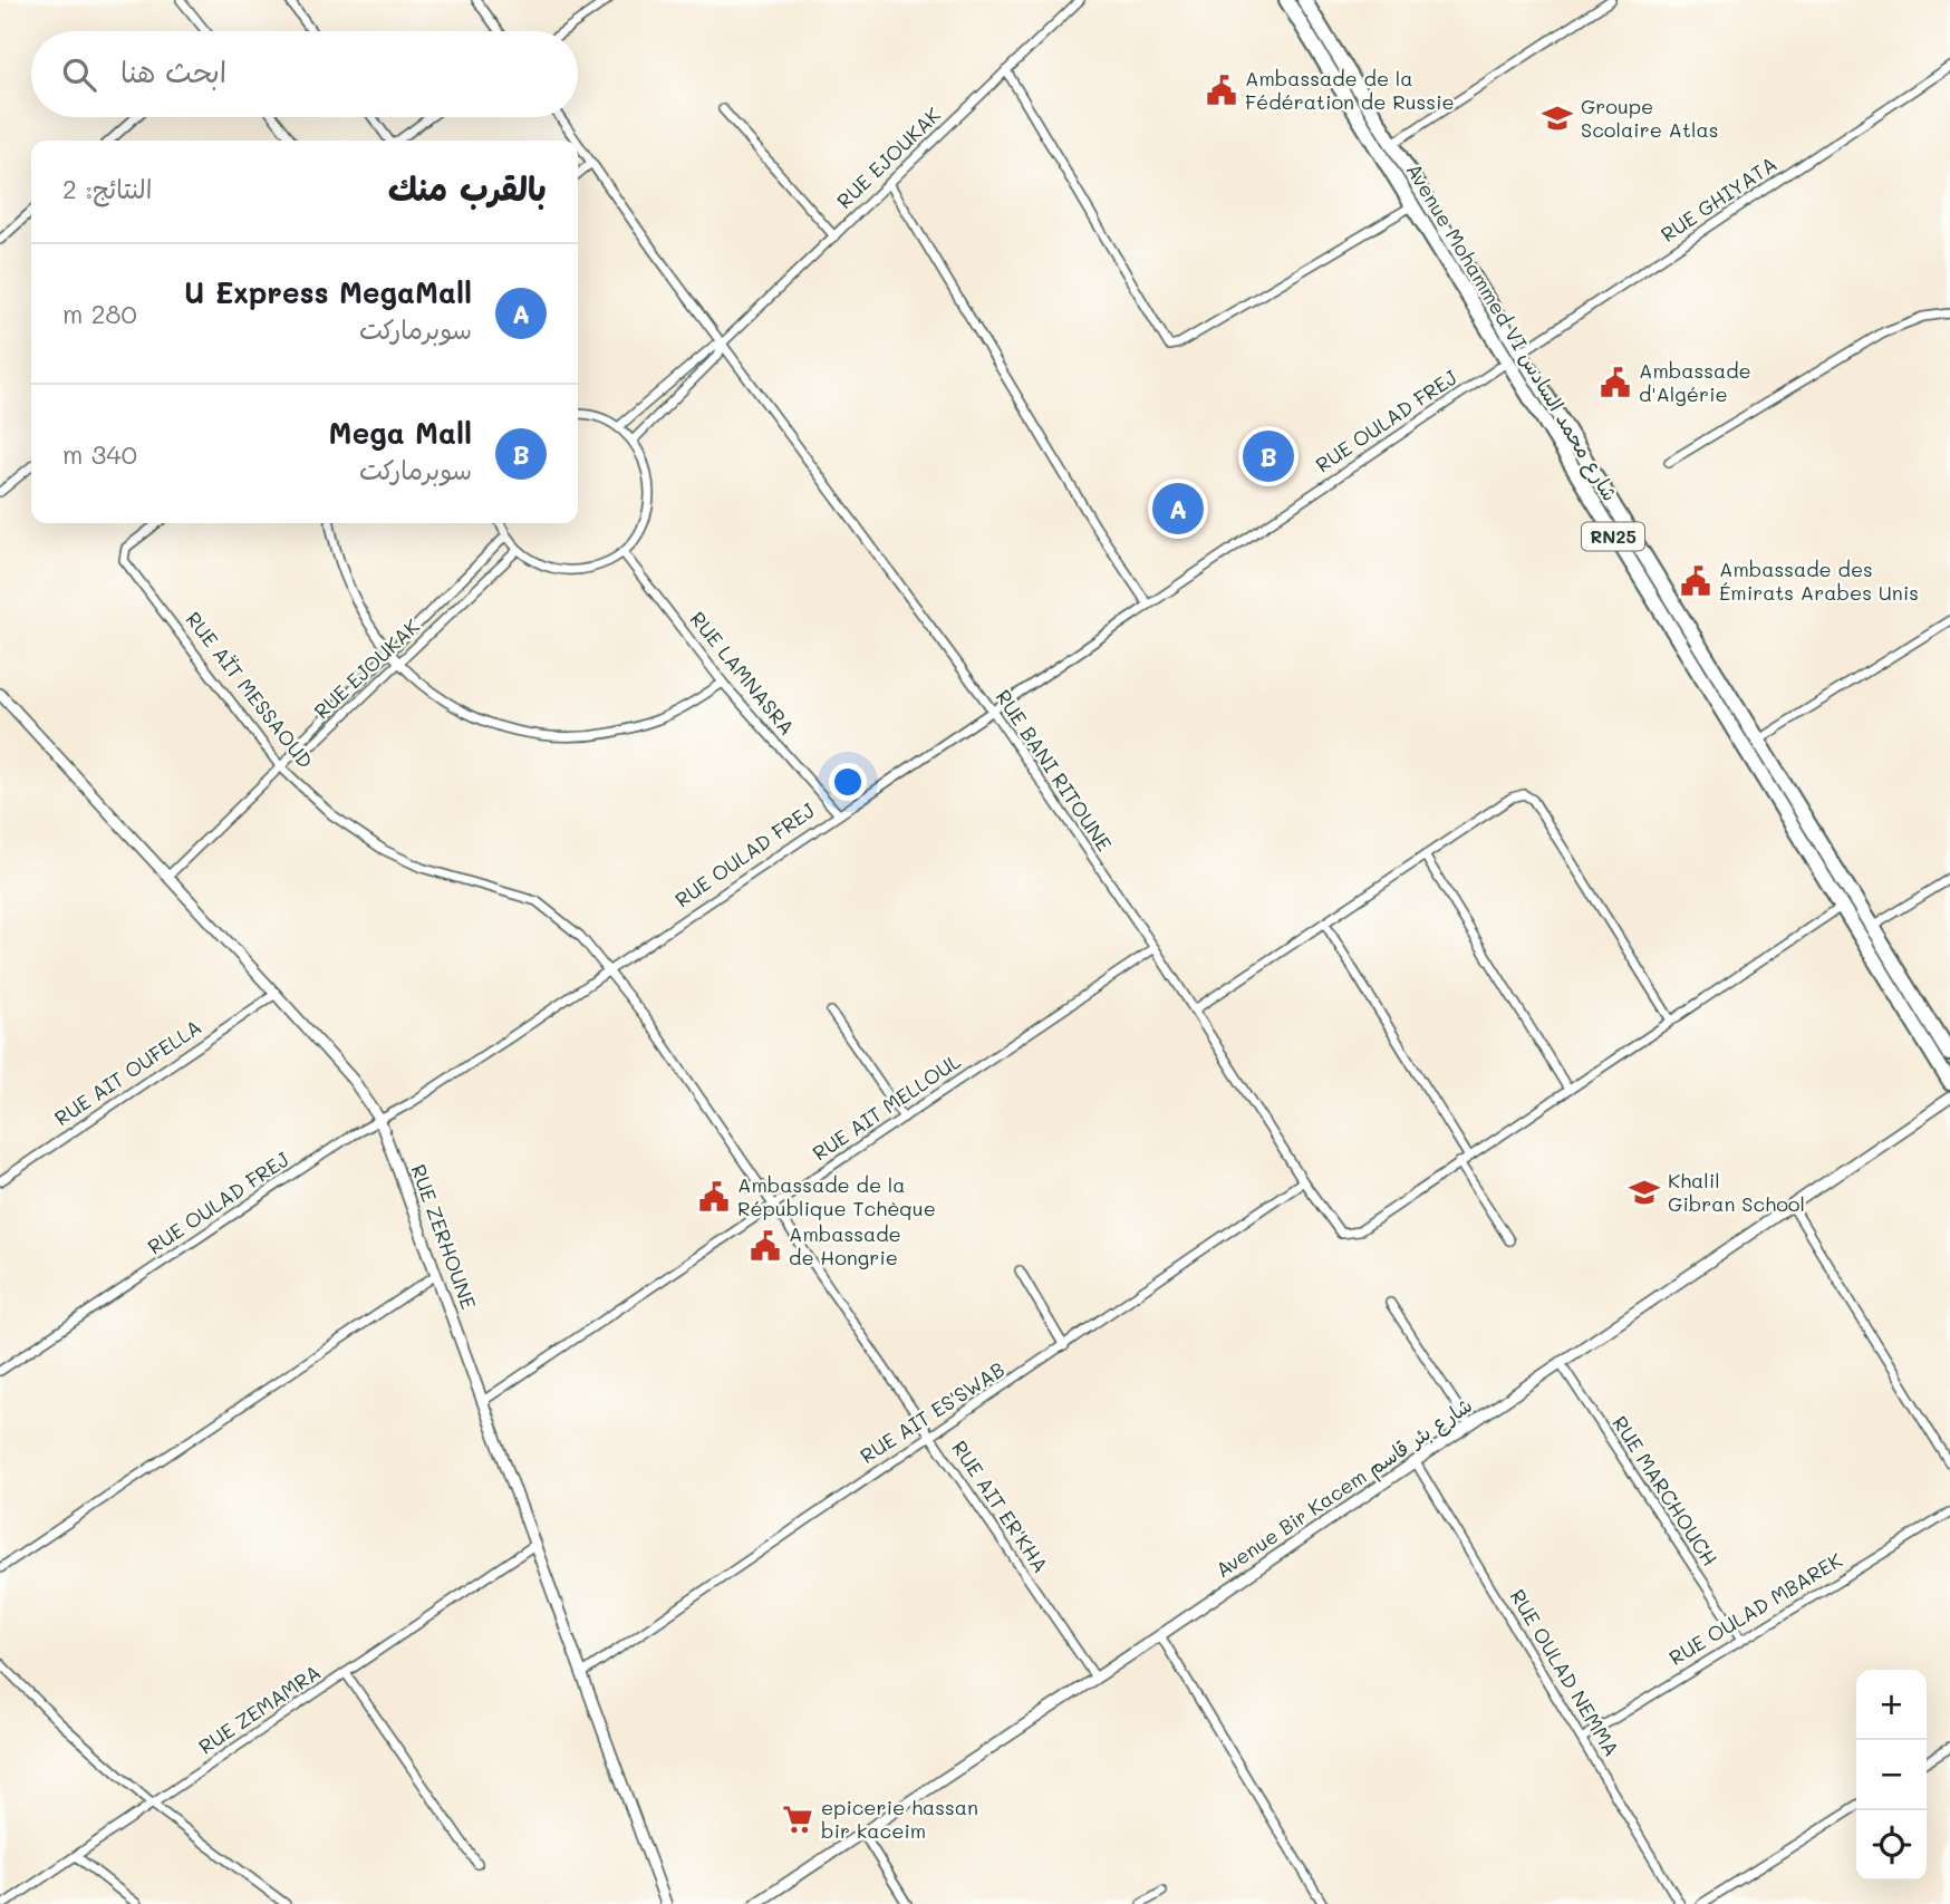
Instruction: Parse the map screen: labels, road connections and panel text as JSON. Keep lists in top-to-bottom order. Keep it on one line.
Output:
{"streets":{"main road":["Avenue Mohammed VI شارع محمد السادس","RN25"],"street":["RUE EJOUKAK","RUE GHIYATA","RUE OULAD FREJ","RUE LAMNASRA","RUE AÏT MESSAOUD","RUE BANI RITOUNE","RUE AIT OUFELLA","RUE AIT MELLOUL","RUE ZERHOUNE","RUE AIT ES'SWAB","Avenue Bir Kacem شارع بئر قاسم","RUE MARCHOUCH","RUE AIT ER'KHA","RUE OULAD MBAREK","RUE OULAD NEMMA","RUE ZEMAMRA"]},"crossings":[["RUE EJOUKAK","RUE BANI RITOUNE"],["RUE GHIYATA","Avenue Mohammed VI شارع محمد السادس"],["RUE GHIYATA","RUE OULAD FREJ"],["Avenue Mohammed VI شارع محمد السادس","RUE OULAD FREJ"],["RUE OULAD FREJ","RUE LAMNASRA"],["RUE OULAD FREJ","RUE AÏT MESSAOUD"],["RUE OULAD FREJ","RUE BANI RITOUNE"],["RUE OULAD FREJ","RUE ZERHOUNE"],["RUE OULAD FREJ","RUE AIT ER'KHA"],["RUE AÏT MESSAOUD","RUE AIT ER'KHA"],["RUE BANI RITOUNE","RUE AIT MELLOUL"],["RUE BANI RITOUNE","RUE AIT ES'SWAB"],["RUE AIT OUFELLA","RUE ZERHOUNE"],["RUE AIT MELLOUL","RUE ZERHOUNE"],["RUE AIT MELLOUL","RUE AIT ER'KHA"],["RUE ZERHOUNE","RUE AIT ES'SWAB"],["RUE ZERHOUNE","RUE ZEMAMRA"],["RUE AIT ES'SWAB","RUE AIT ER'KHA"],["Avenue Bir Kacem شارع بئر قاسم","RUE MARCHOUCH"],["Avenue Bir Kacem شارع بئر قاسم","RUE AIT ER'KHA"],["Avenue Bir Kacem شارع بئر قاسم","RUE OULAD NEMMA"],["RUE MARCHOUCH","RUE OULAD MBAREK"],["RUE OULAD MBAREK","RUE OULAD NEMMA"]],"places":{"public building":["Ambassade de la Fédération de Russie","Ambassade d'Algérie","Ambassade des Émirats Arabes Unis","Ambassade de la République Tchèque","Ambassade de Hongrie"],"school or university":["Groupe Scolaire Atlas","Khalil Gibran School"],"supermarket":["epicerie hassan bir kaceim"]},"page":{"search":"ابحث هنا","heading":["بالقرب منك","النتائج: 2"],"list":[{"mark":"A","name":"U Express MegaMall","note":"سوبرماركت","value":"280 m"},{"mark":"B","name":"Mega Mall","note":"سوبرماركت","value":"340 m"}],"pins":["B","A"],"map_buttons":["+","−"]}}
